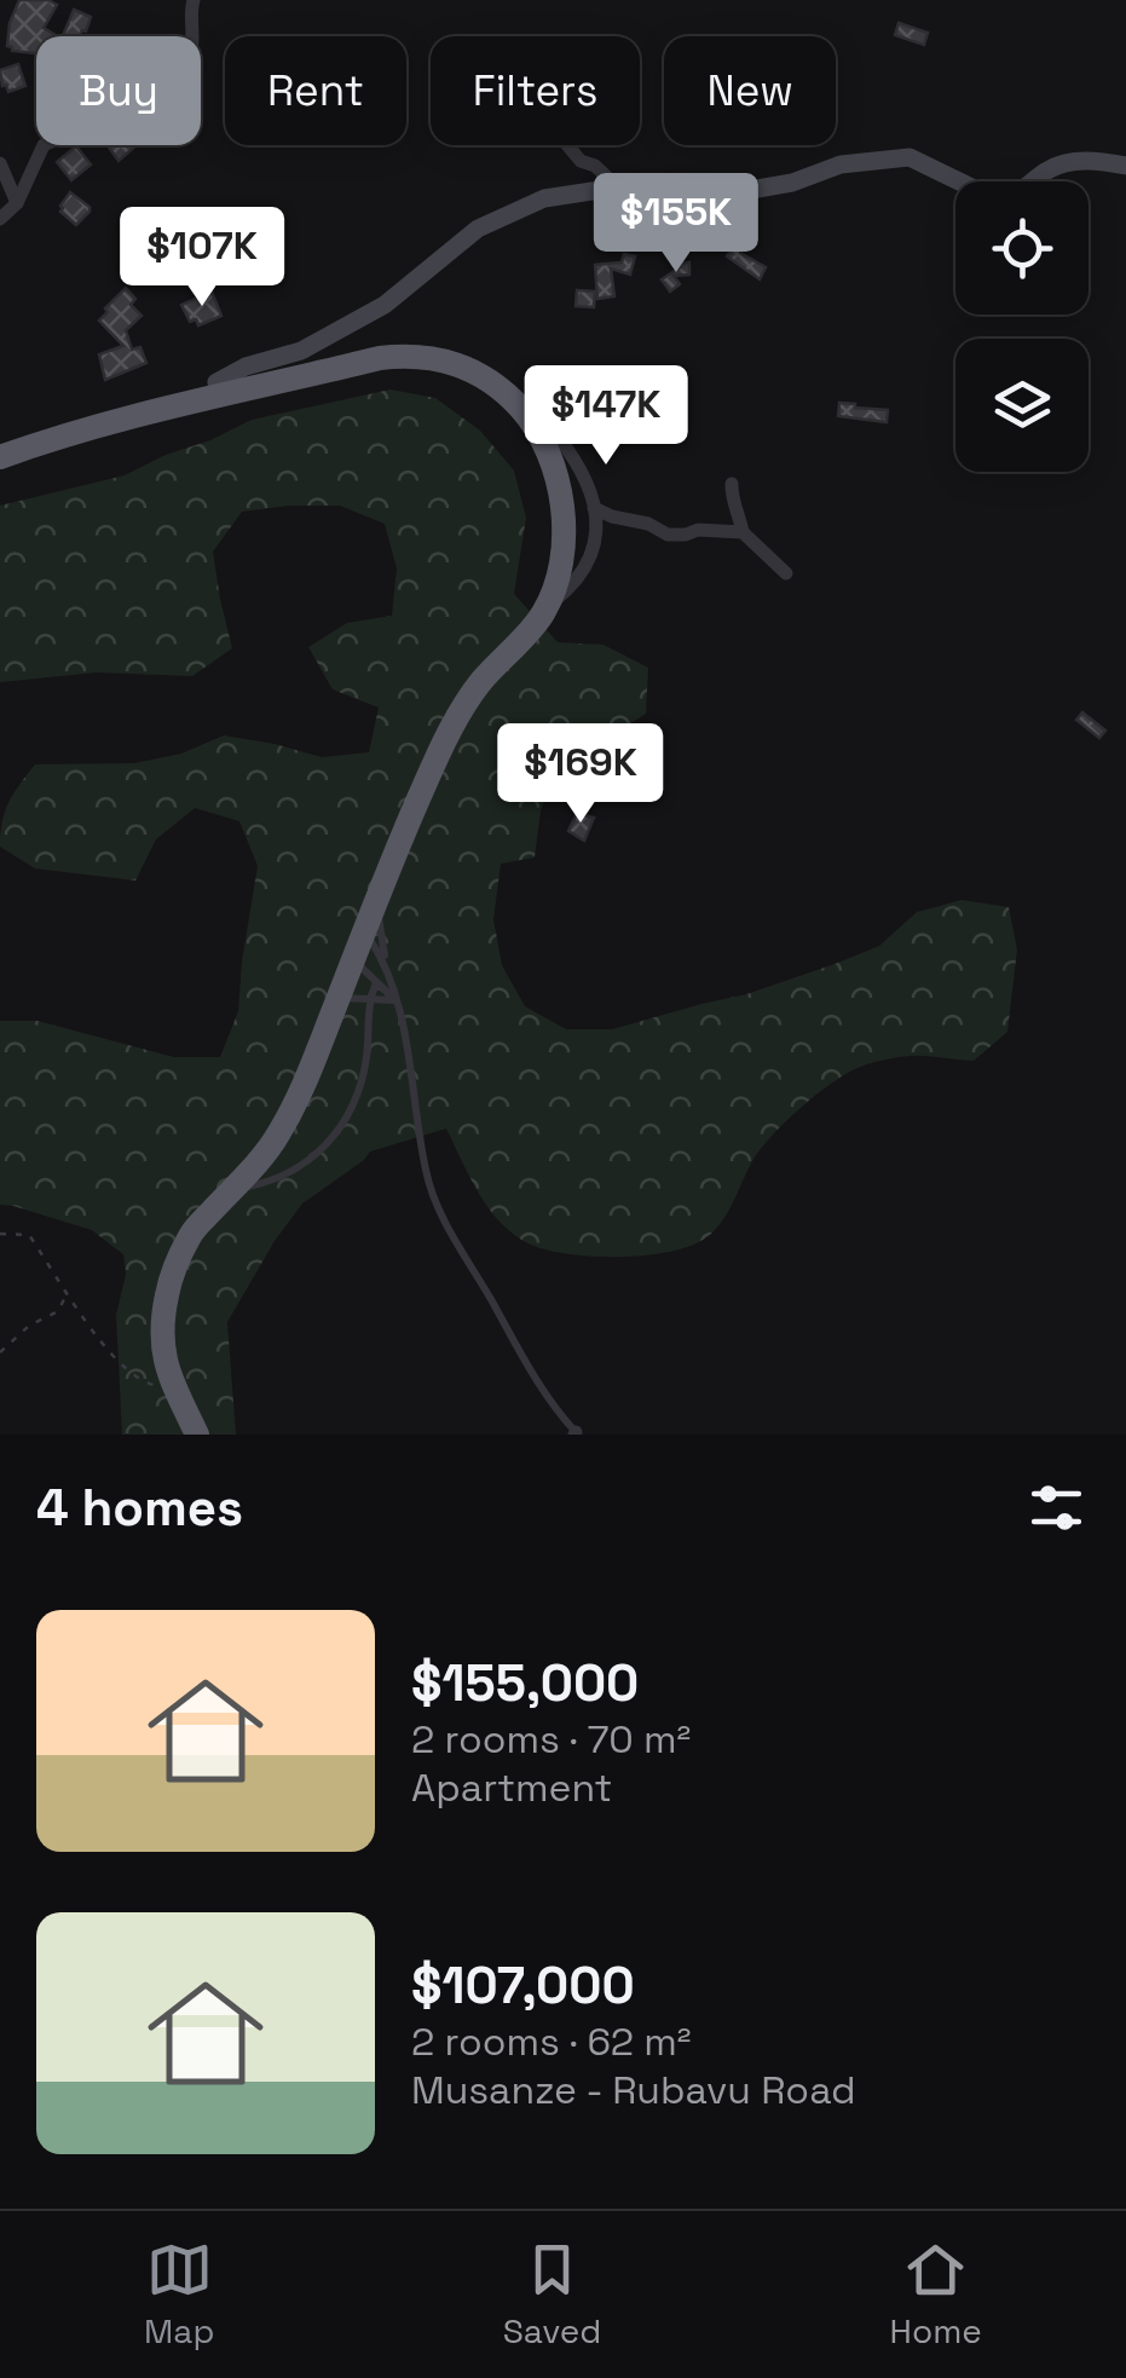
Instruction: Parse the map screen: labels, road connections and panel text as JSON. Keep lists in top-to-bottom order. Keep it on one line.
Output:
{"page":{"chip":["Buy","Rent","Filters","New"],"price":["$155K","$107K","$147K","$169K"],"heading":"4 homes","list":[{"name":"$155,000","note":"2 rooms · 70 m² · Apartment"},{"name":"$107,000","note":"2 rooms · 62 m² · Musanze - Rubavu Road"}],"tabs":["Map","Saved","Home"]}}
